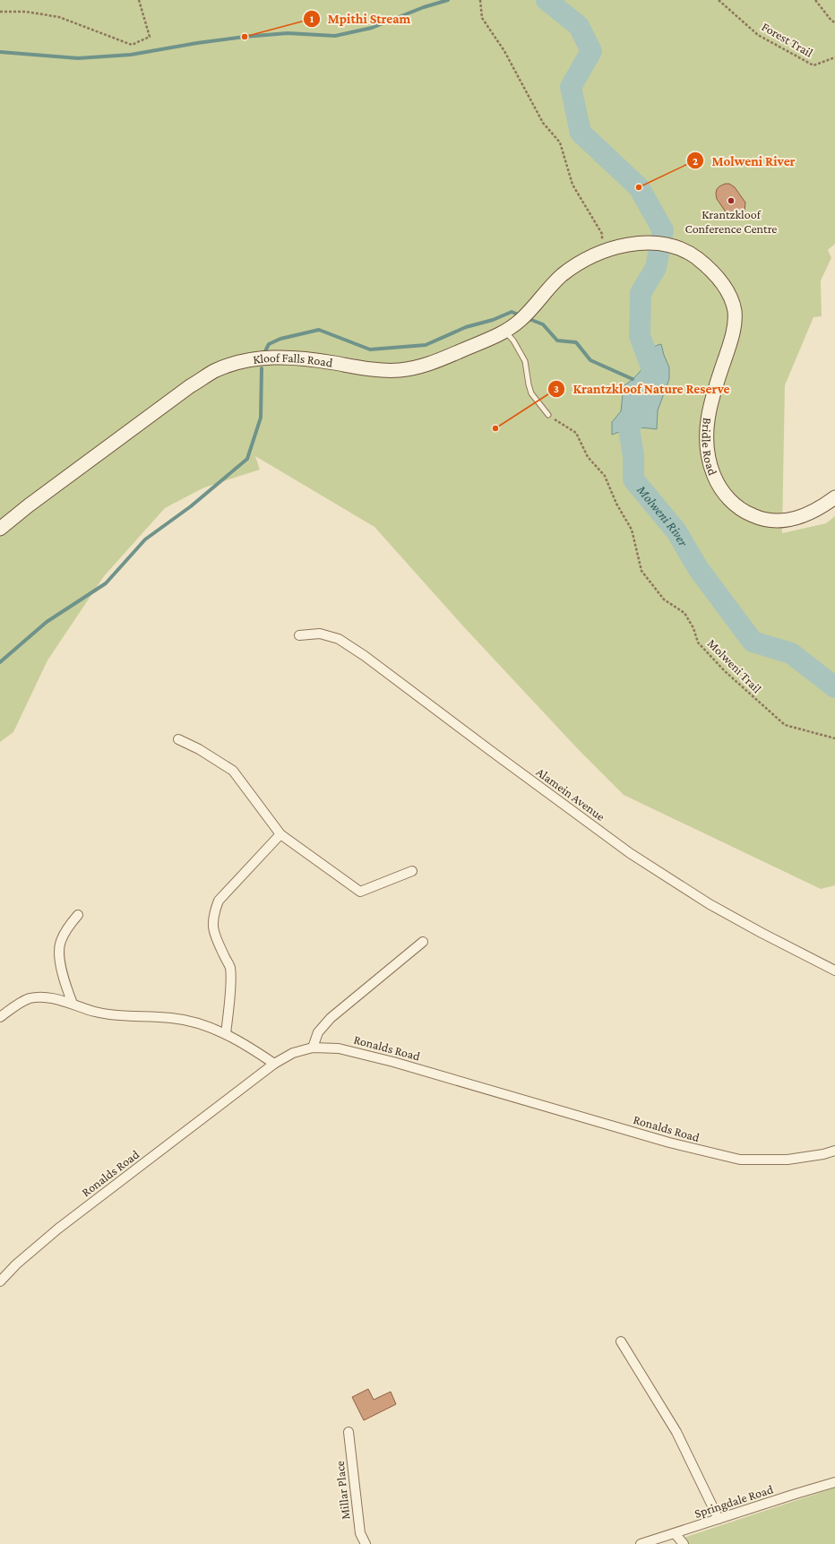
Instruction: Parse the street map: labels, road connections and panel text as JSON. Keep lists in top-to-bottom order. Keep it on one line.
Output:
{"streets":{"main road":["Kloof Falls Road","Bridle Road"],"street":["Alamein Avenue","Ronalds Road","Millar Place","Springdale Road"],"path":["Forest Trail","Molweni Trail"]},"crossings":[["Kloof Falls Road","Bridle Road"]],"water":["Molweni River"],"places":["Mpithi Stream","Molweni River","Krantzkloof Conference Centre","Krantzkloof Nature Reserve"]}
